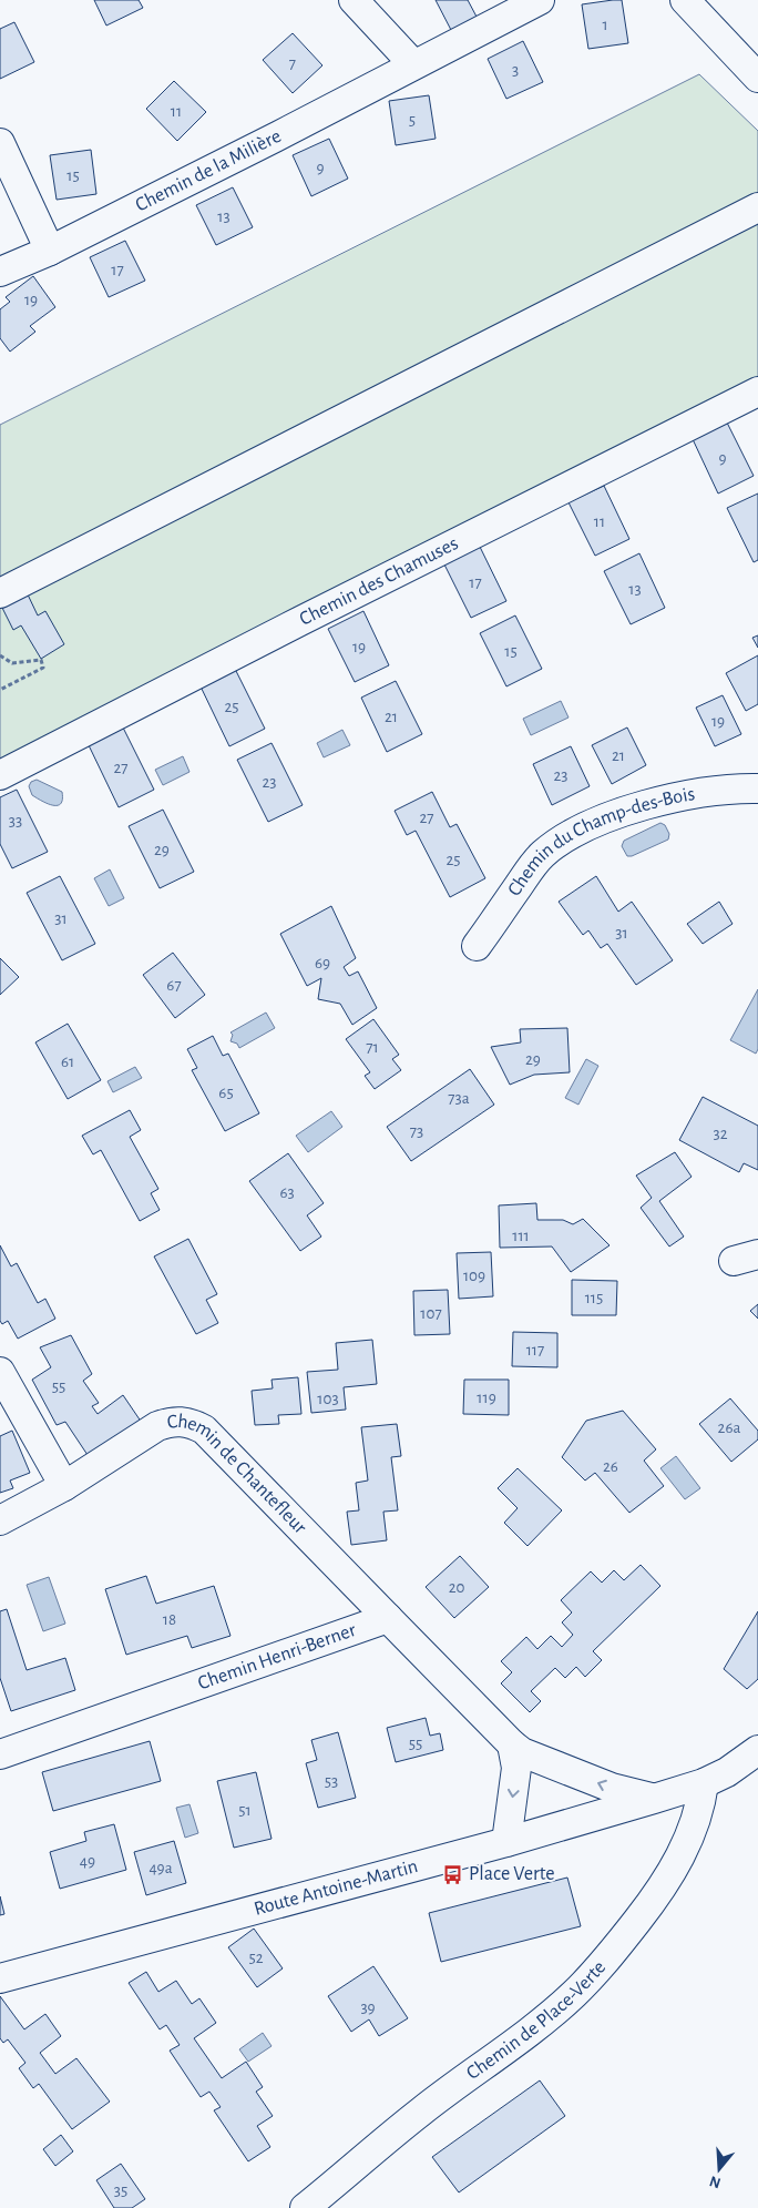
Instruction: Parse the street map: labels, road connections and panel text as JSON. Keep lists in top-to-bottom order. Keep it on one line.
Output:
{"streets":{"street":["Chemin de la Milière","Chemin des Chamuses","Chemin du Champ-des-Bois","Chemin de Chantefleur","Chemin Henri-Berner","Route Antoine-Martin","Chemin de Place-Verte"]},"crossings":[["Chemin de Chantefleur","Chemin Henri-Berner"],["Route Antoine-Martin","Chemin de Place-Verte"]],"places":{"bus stop":["Place Verte"]},"house_numbers":["1","7","3","11","5","9","15","13","17","19","9","11","17","13","19","15","25","21","19","21","27","23","23","27","33","29","25","31","31","69","67","71","29","61","65","73a","73","32","63","111","109","115","107","117","55","119","103","26a","26","20","18","55","53","51","49","49a","52","39","35"],"north":"bottom"}
